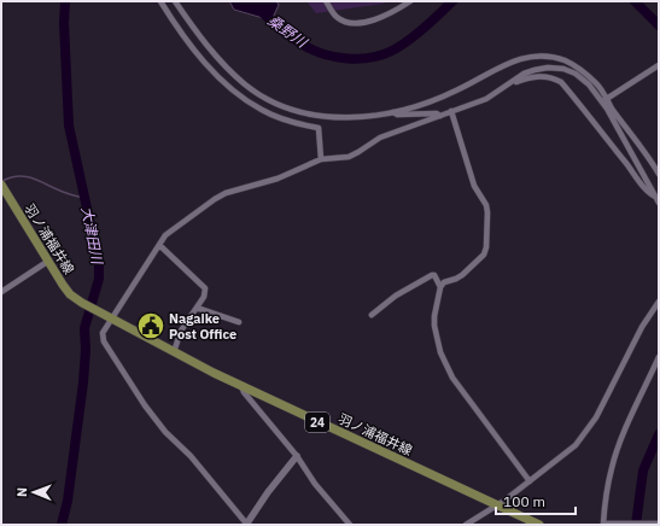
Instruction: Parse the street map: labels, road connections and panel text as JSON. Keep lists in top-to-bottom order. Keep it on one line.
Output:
{"streets":{"main road":["羽ノ浦福井線","24"]},"water":["桑野川","大津田川"],"places":{"public building":["Nagaike Post Office"]},"scale_bar":"100 m","north":"left"}
